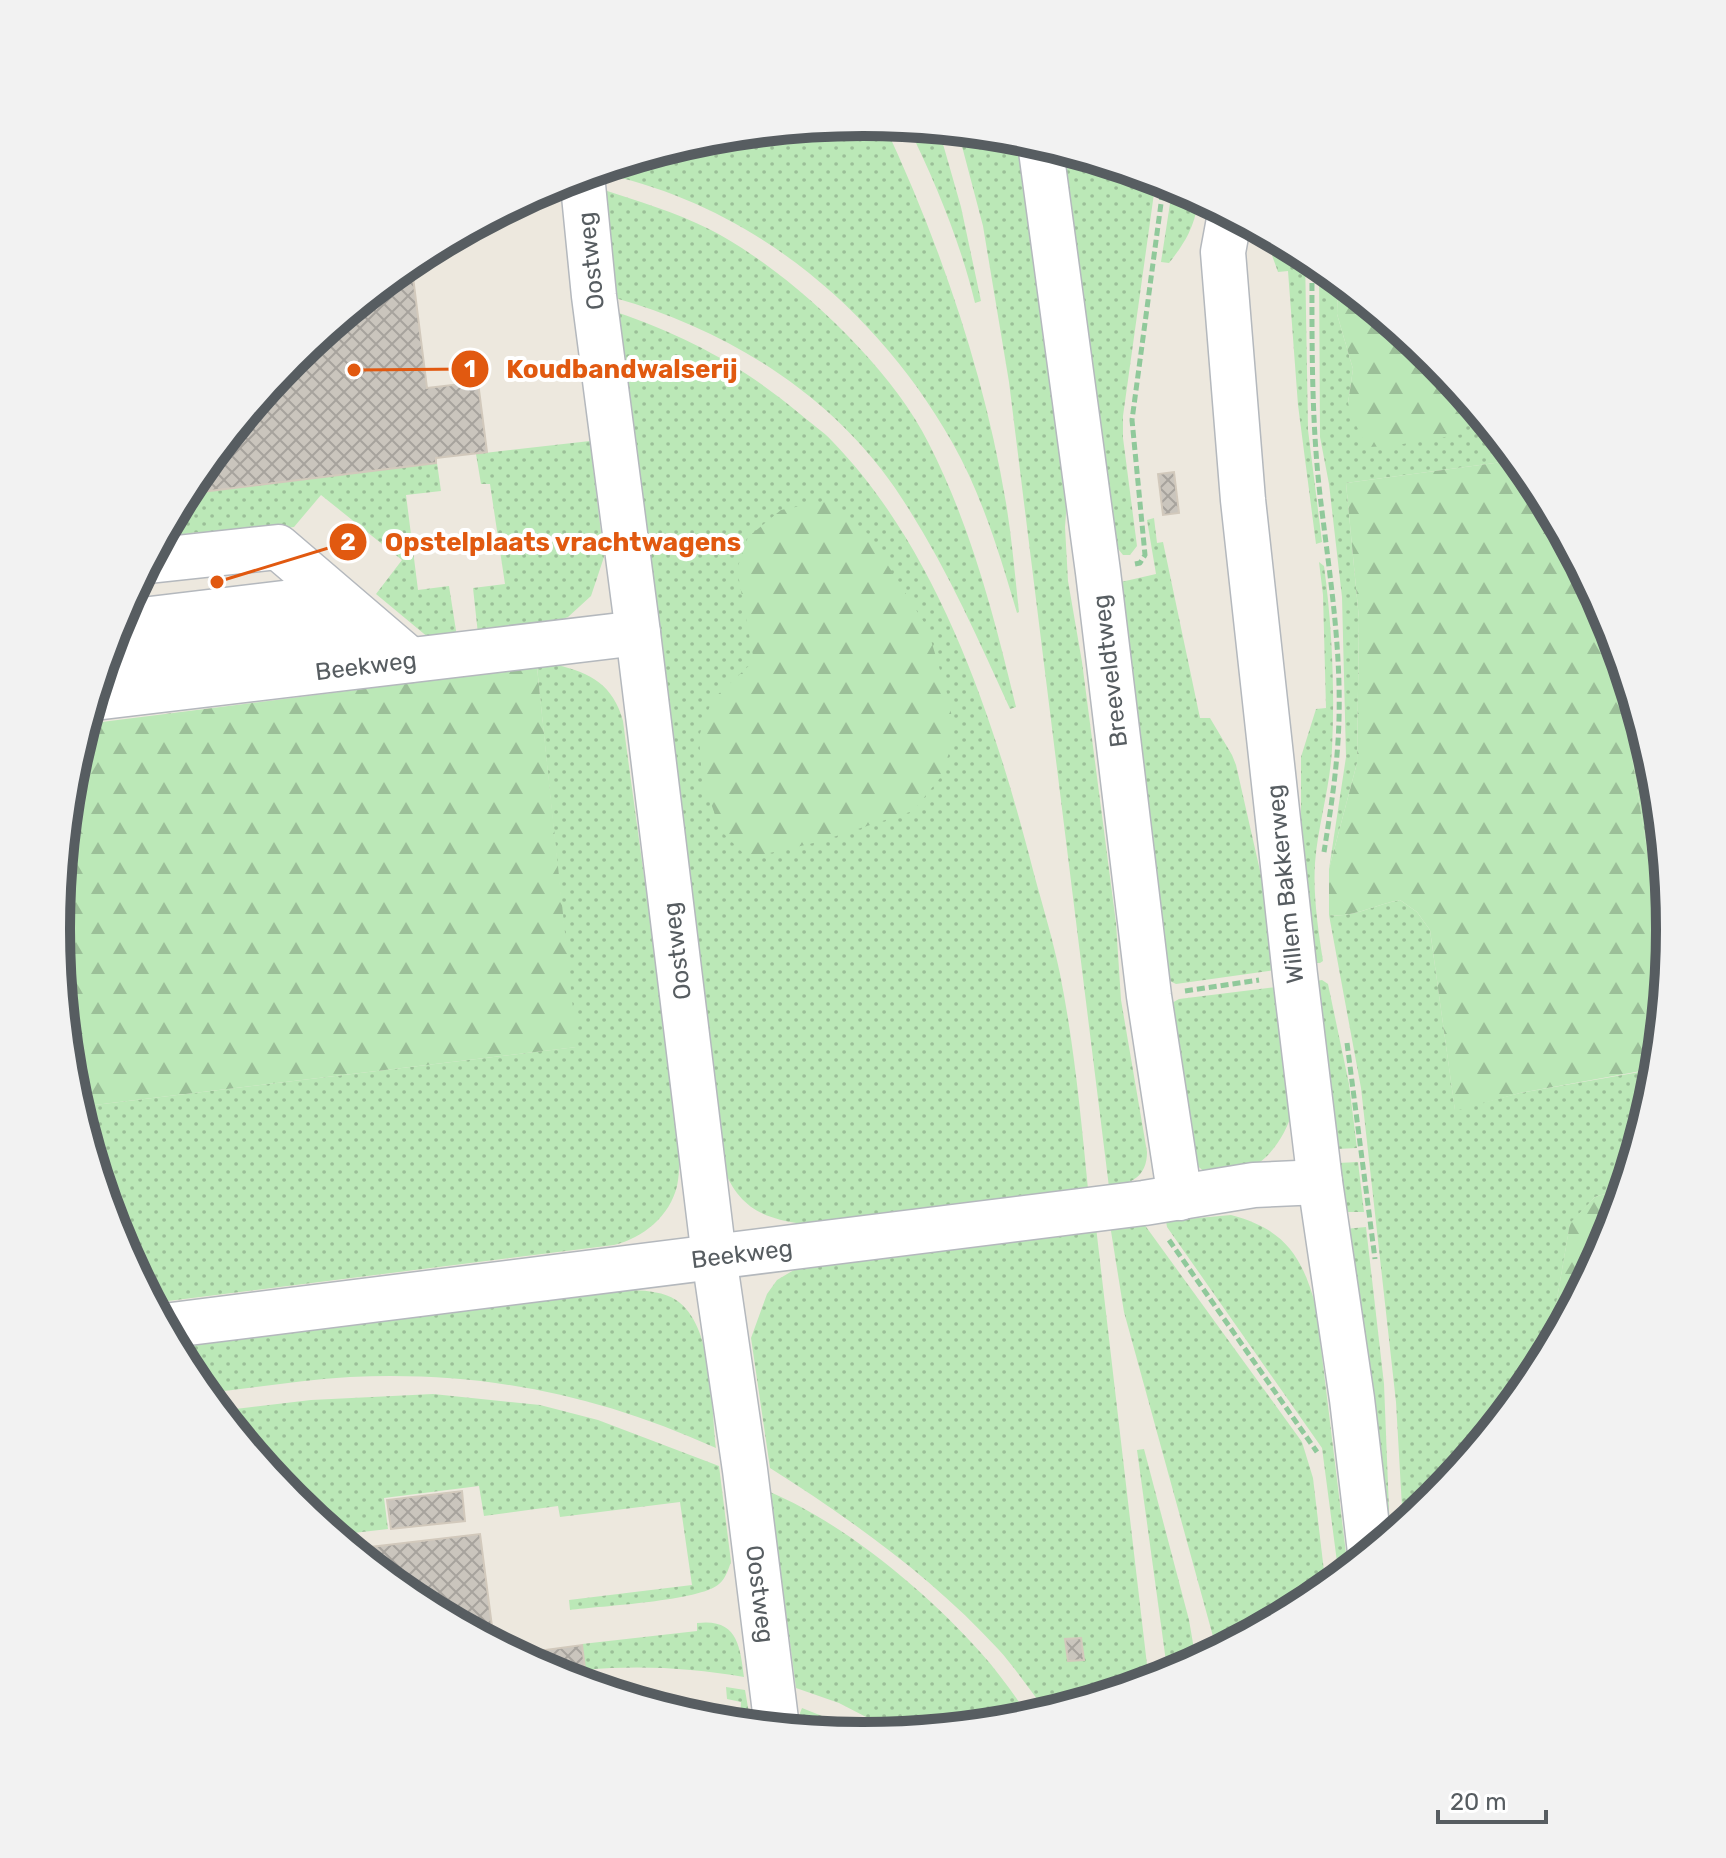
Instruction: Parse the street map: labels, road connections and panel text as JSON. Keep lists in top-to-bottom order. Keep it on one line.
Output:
{"streets":{"lane":["Oostweg","Beekweg","Breeveldtweg","Willem Bakkerweg"]},"crossings":[["Oostweg","Beekweg"],["Beekweg","Breeveldtweg"],["Beekweg","Willem Bakkerweg"]],"places":["Koudbandwalserij","Opstelplaats vrachtwagens"],"scale_bar":"20 m"}
